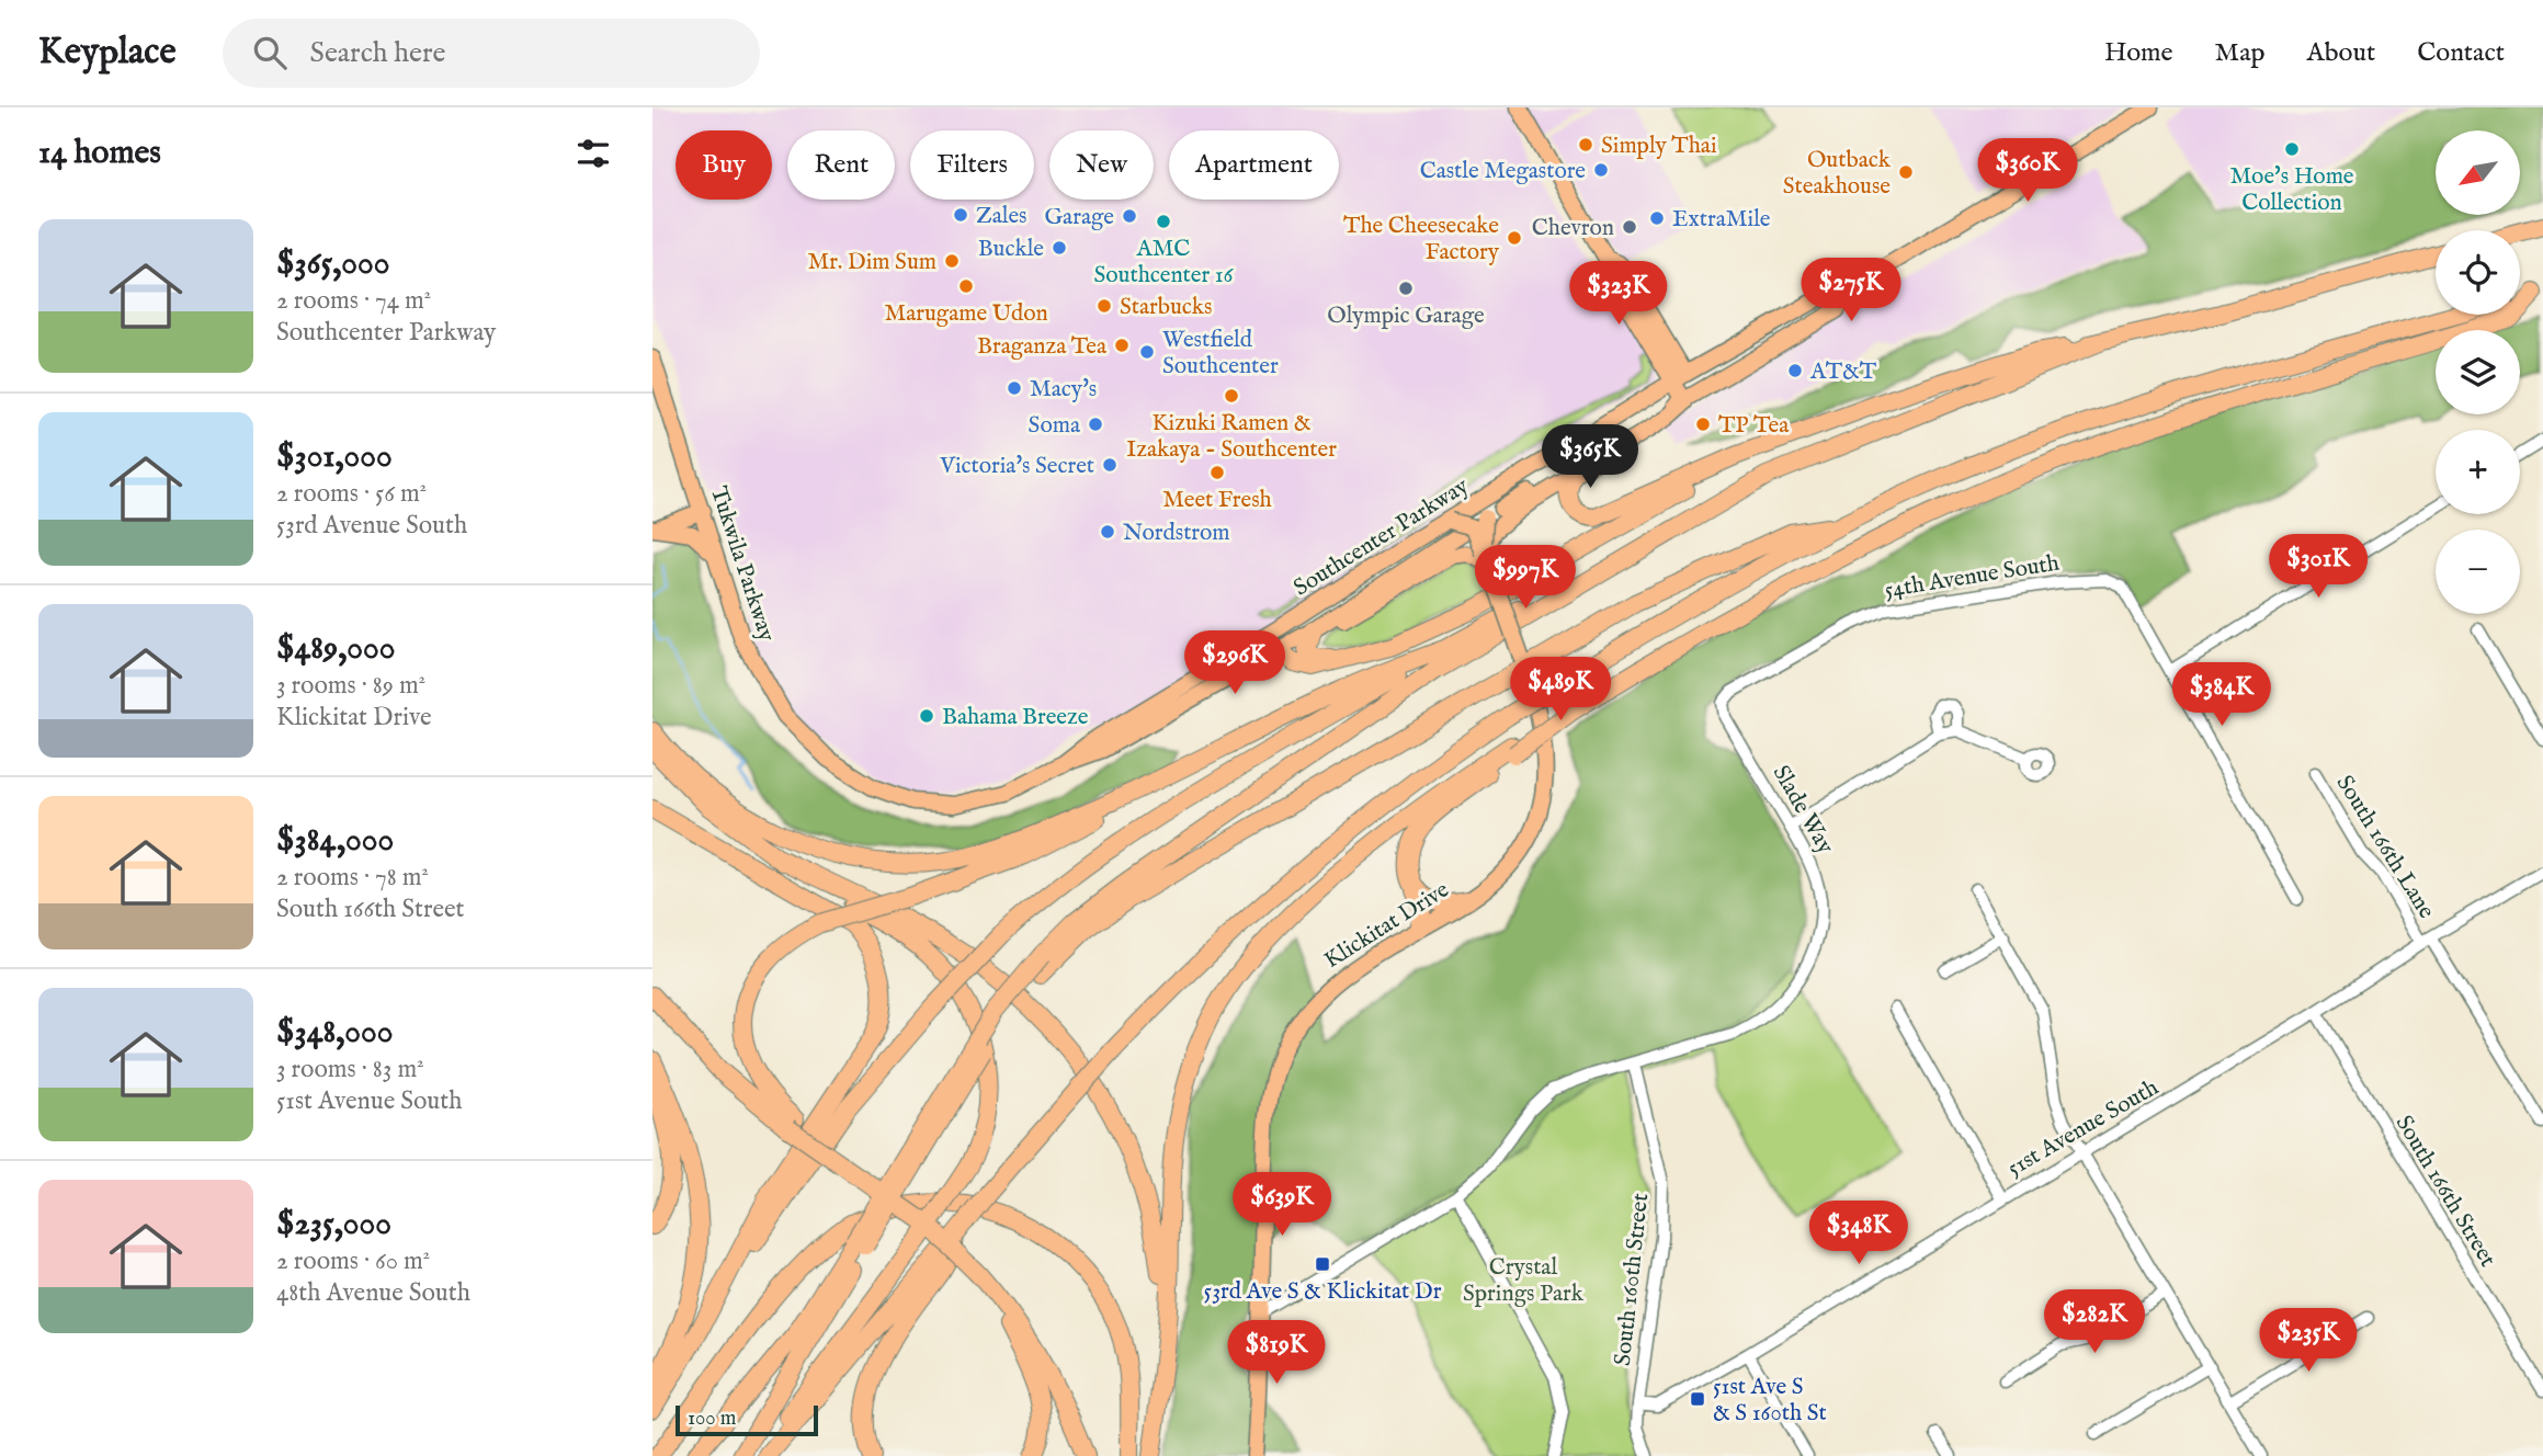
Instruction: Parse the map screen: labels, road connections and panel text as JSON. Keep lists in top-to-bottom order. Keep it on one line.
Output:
{"streets":{"main road":["Southcenter Parkway","Tukwila Parkway","Klickitat Drive"],"street":["54th Avenue South","Slade Way","South 166th Lane","51st Avenue South","South 166th Street","South 160th Street"]},"crossings":[["Southcenter Parkway","Tukwila Parkway"],["Southcenter Parkway","Klickitat Drive"],["54th Avenue South","Slade Way"],["Slade Way","Klickitat Drive"],["Slade Way","South 160th Street"],["South 166th Lane","51st Avenue South"],["51st Avenue South","South 166th Street"],["51st Avenue South","South 160th Street"]],"parks":["Crystal Springs Park"],"places":{"other":["Simply Thai","Moe's Home Collection","Castle Megastore","Outback Steakhouse","Zales","Garage","ExtraMile","AMC Southcenter 16","Chevron","The Cheesecake Factory","Buckle","Mr. Dim Sum","Marugame Udon","Olympic Garage","Starbucks","Braganza Tea","Westfield Southcenter","AT&T","Macy's","Kizuki Ramen & Izakaya - Southcenter","Soma","TP Tea","Victoria's Secret","Meet Fresh","Nordstrom","Bahama Breeze"],"transit":["53rd Ave S & Klickitat Dr","51st Ave S & S 160th St"]},"scale_bar":"100 m","north":"bottom left","page":{"header":"Keyplace","search":"Search here","nav":["Home","Map","About","Contact"],"heading":"14 homes","map_buttons":["+","−"],"chip":["Buy","Rent","Filters","New","Apartment"],"price":["$360K","$275K","$323K","$365K","$301K","$997K","$296K","$489K","$384K","$639K","$348K","$282K","$235K","$819K"],"list":[{"name":"$365,000","note":"2 rooms · 74 m² · Southcenter Parkway"},{"name":"$301,000","note":"2 rooms · 56 m² · 53rd Avenue South"},{"name":"$489,000","note":"3 rooms · 89 m² · Klickitat Drive"},{"name":"$384,000","note":"2 rooms · 78 m² · South 166th Street"},{"name":"$348,000","note":"3 rooms · 83 m² · 51st Avenue South"},{"name":"$235,000","note":"2 rooms · 60 m² · 48th Avenue South"}],"scale":"100 m"}}
